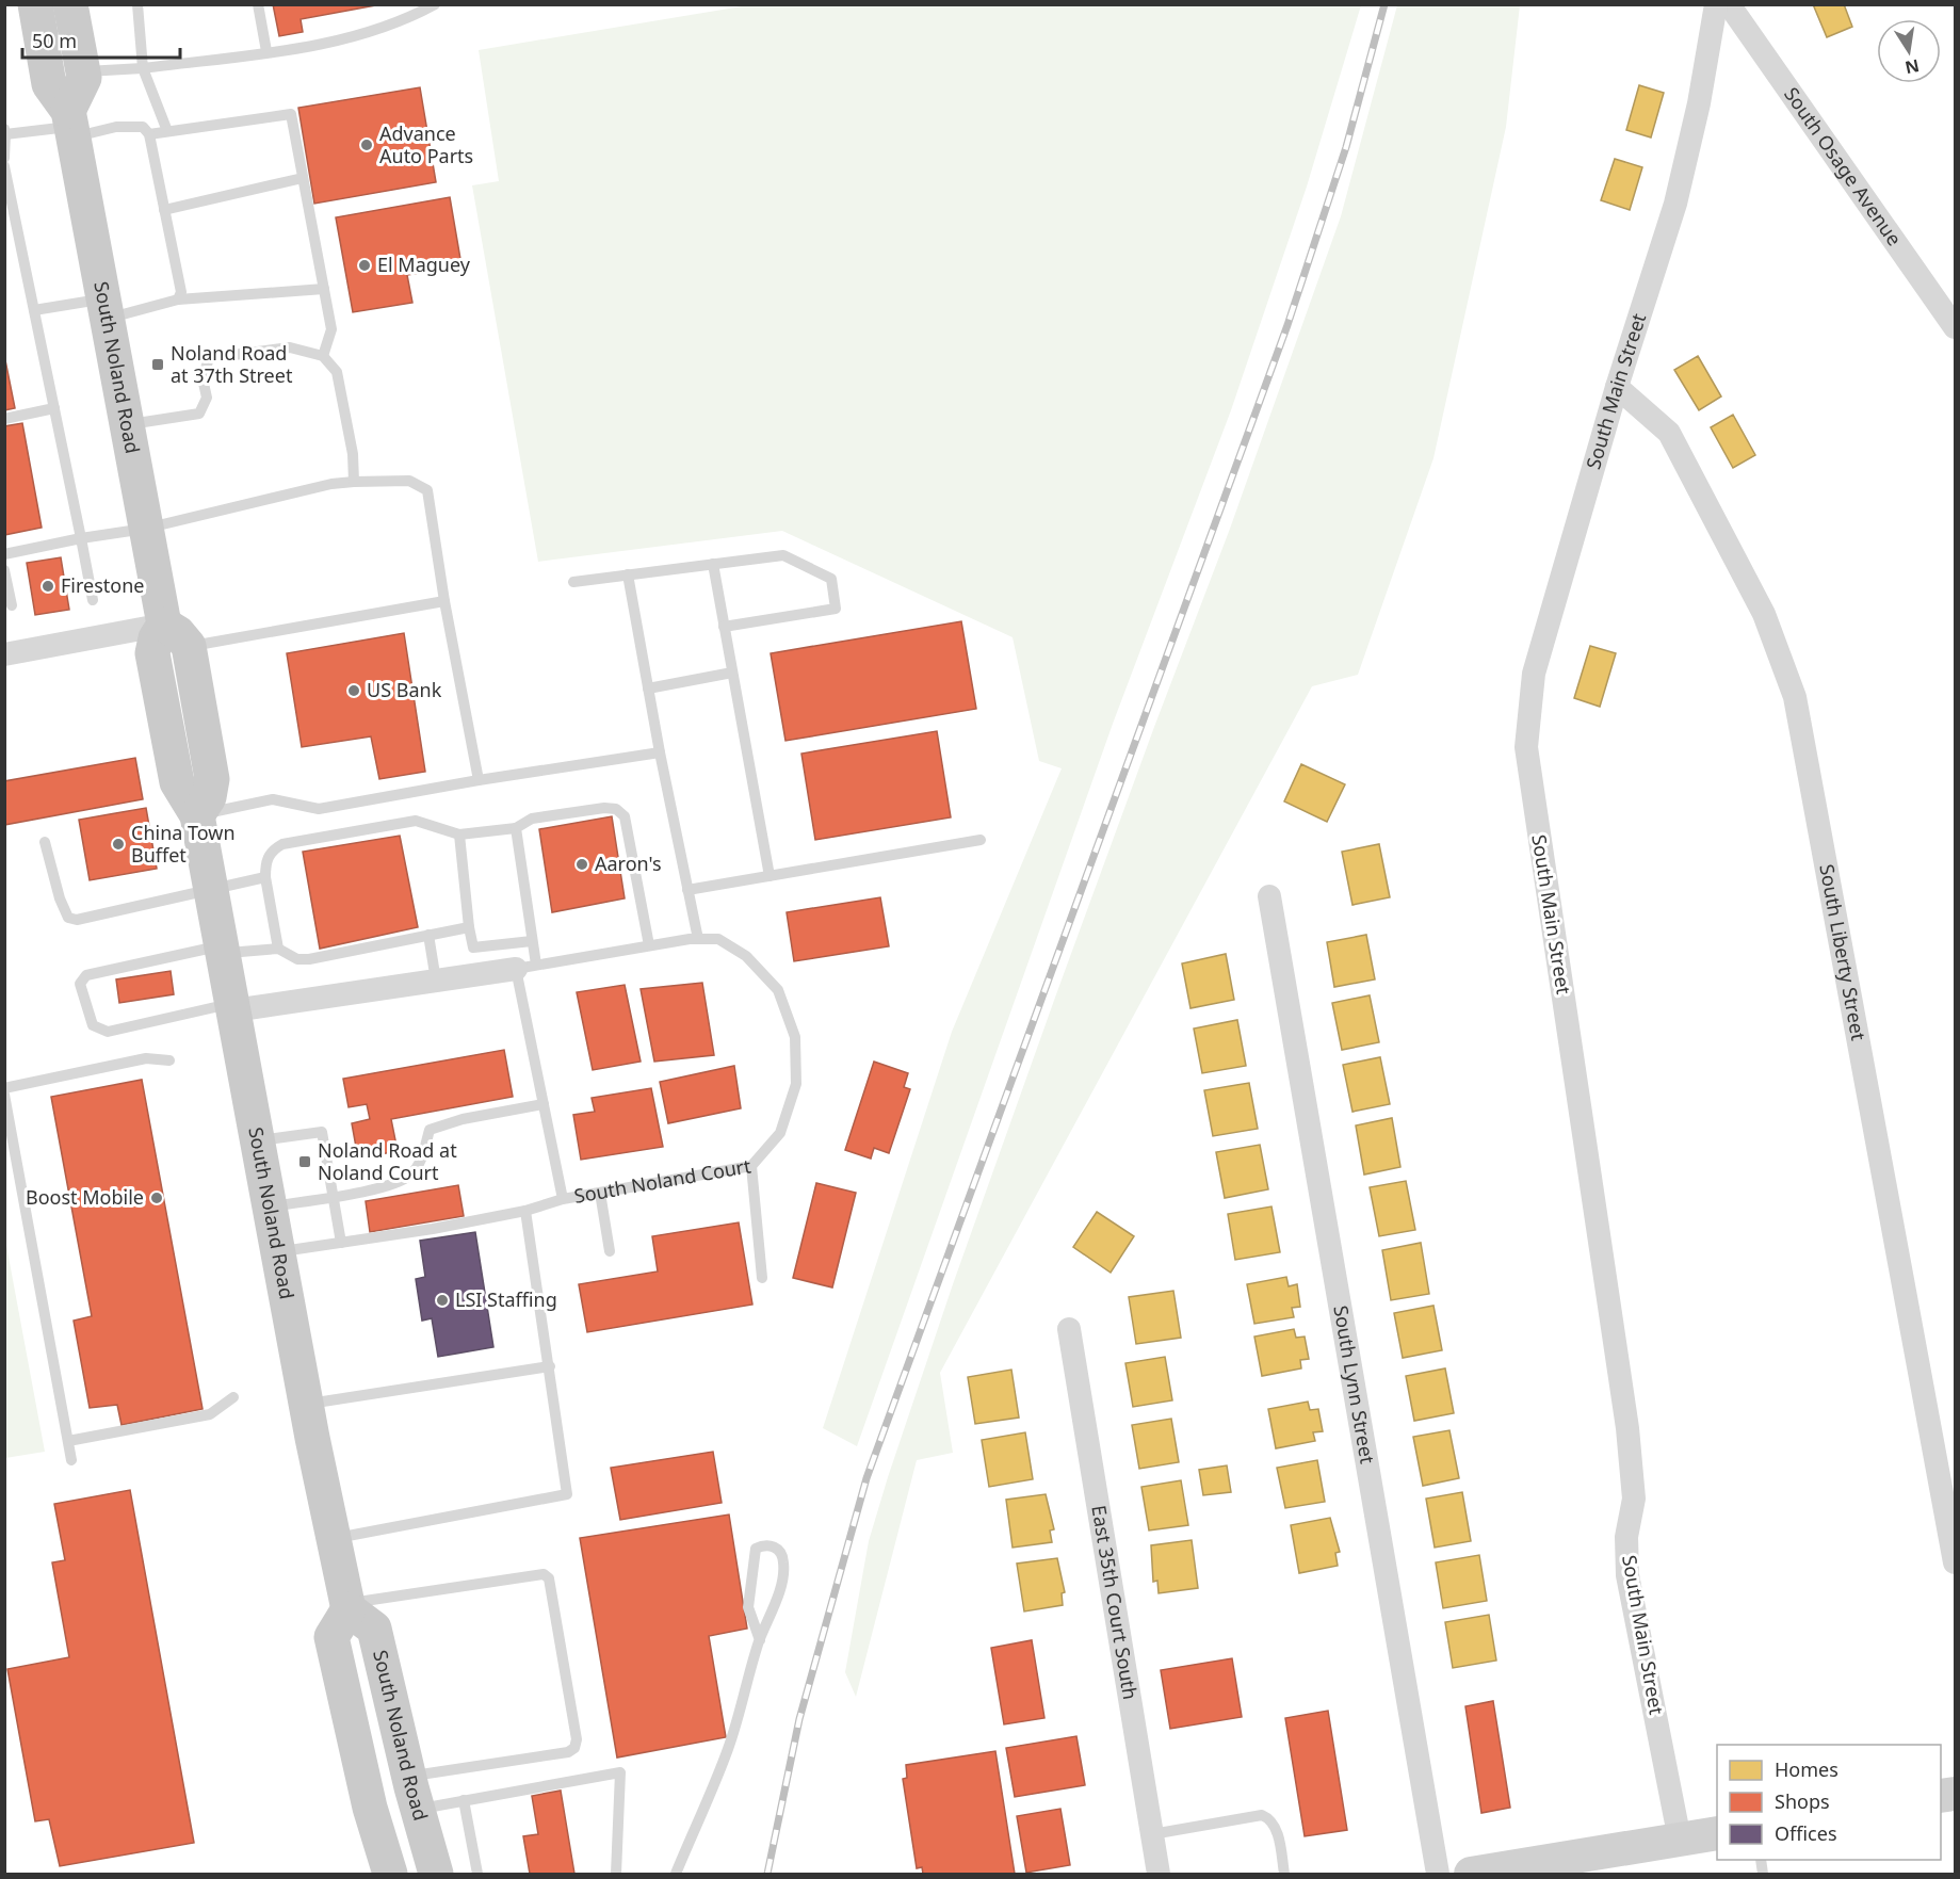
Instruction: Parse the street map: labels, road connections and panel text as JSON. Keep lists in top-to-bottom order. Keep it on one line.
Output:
{"streets":{"main road":["South Noland Road"],"street":["South Osage Avenue","South Main Street","South Liberty Street","South Noland Court","South Lynn Street","East 35th Court South"]},"crossings":[["South Noland Road","South Noland Court"],["South Main Street","South Liberty Street"]],"places":{"other":["Advance Auto Parts","El Maguey","Firestone","US Bank","China Town Buffet","Aaron's","Boost Mobile","LSI Staffing"],"transit":["Noland Road at 37th Street","Noland Road at Noland Court"]},"legend":["Homes","Shops","Offices"],"scale_bar":"50 m","north":"bottom"}
